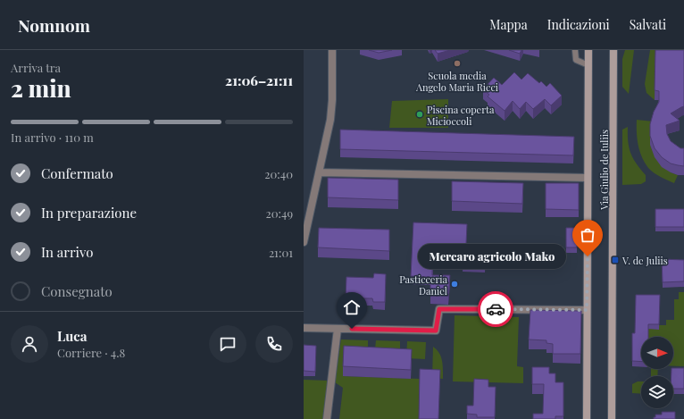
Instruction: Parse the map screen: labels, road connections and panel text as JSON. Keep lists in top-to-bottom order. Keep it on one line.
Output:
{"streets":{"main road":["Via Giulio de Iuliis"]},"places":{"other":["Scuola media Angelo Maria Ricci","Piscina coperta Micioccoli","Mercaro agricolo Mako","Pasticceria Daniel"],"transit":["V. de Juliis"]},"north":"right","page":{"header":"Nomnom","nav":["Mappa","Indicazioni","Salvati"],"heading":["2 min","Arriva tra","21:06–21:11"],"panel":["Luca","Corriere · 4.8"],"bar":"In arrivo · 110 m","list":[["Confermato","20:40"],["In preparazione","20:49"],["In arrivo","21:01"],"Consegnato"],"bubble":"Mercaro agricolo Mako"}}
